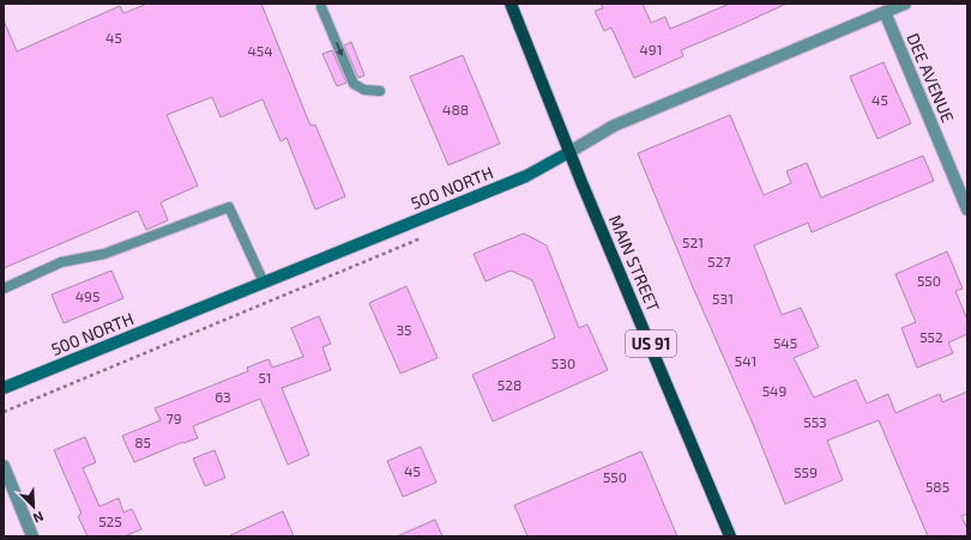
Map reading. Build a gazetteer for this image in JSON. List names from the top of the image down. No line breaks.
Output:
{"streets":{"main road":["MAIN STREET","US 91"],"street":["DEE AVENUE","500 NORTH"]},"crossings":[["DEE AVENUE","500 NORTH"],["500 NORTH","MAIN STREET"]],"house_numbers":["45","491","454","45","488","521","527","550","495","531","35","552","545","541","530","51","528","549","63","79","553","85","45","559","550","585","525"],"north":"bottom right"}
